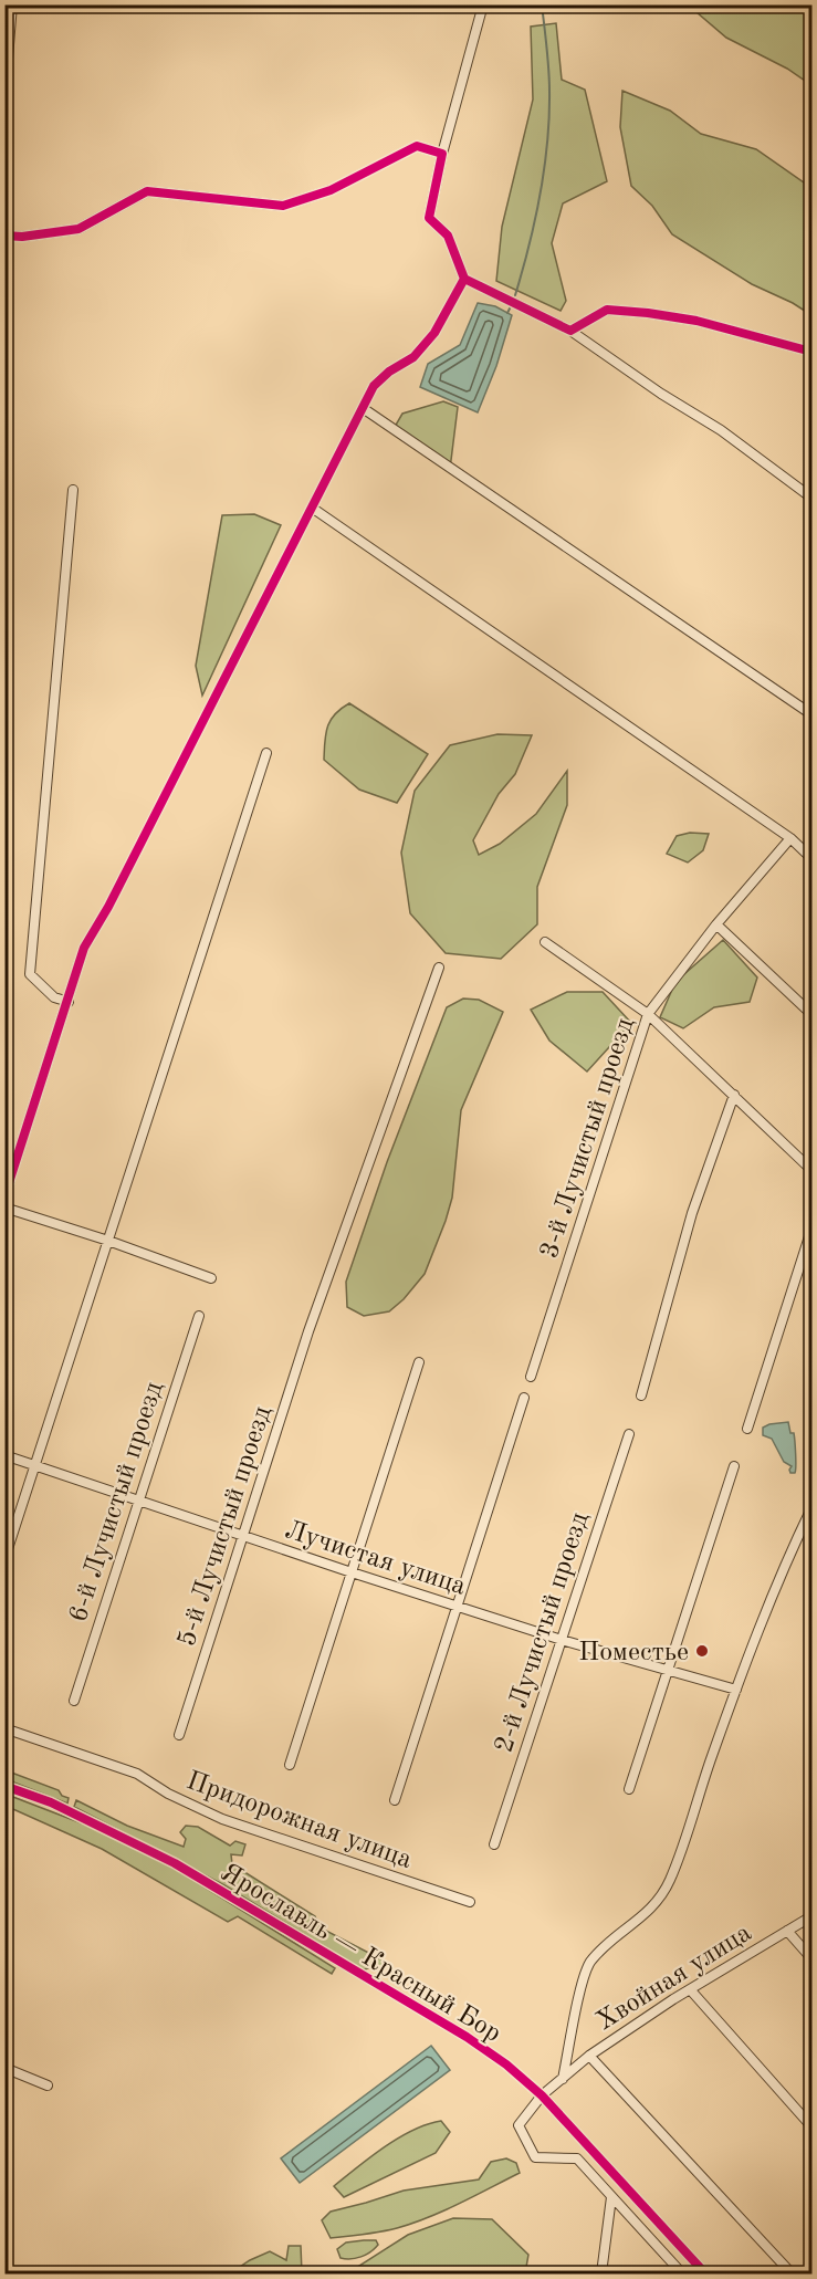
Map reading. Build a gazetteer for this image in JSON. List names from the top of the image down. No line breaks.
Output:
{"streets":{"street":["3-й Лучистый проезд","6-й Лучистый проезд","5-й Лучистый проезд","Лучистая улица","2-й Лучистый проезд","Придорожная улица","Ярославль — Красный Бор","Хвойная улица"]},"crossings":[["6-й Лучистый проезд","Лучистая улица"],["5-й Лучистый проезд","Лучистая улица"],["Лучистая улица","2-й Лучистый проезд"],["Ярославль — Красный Бор","Хвойная улица"]],"places":["Поместье"]}
